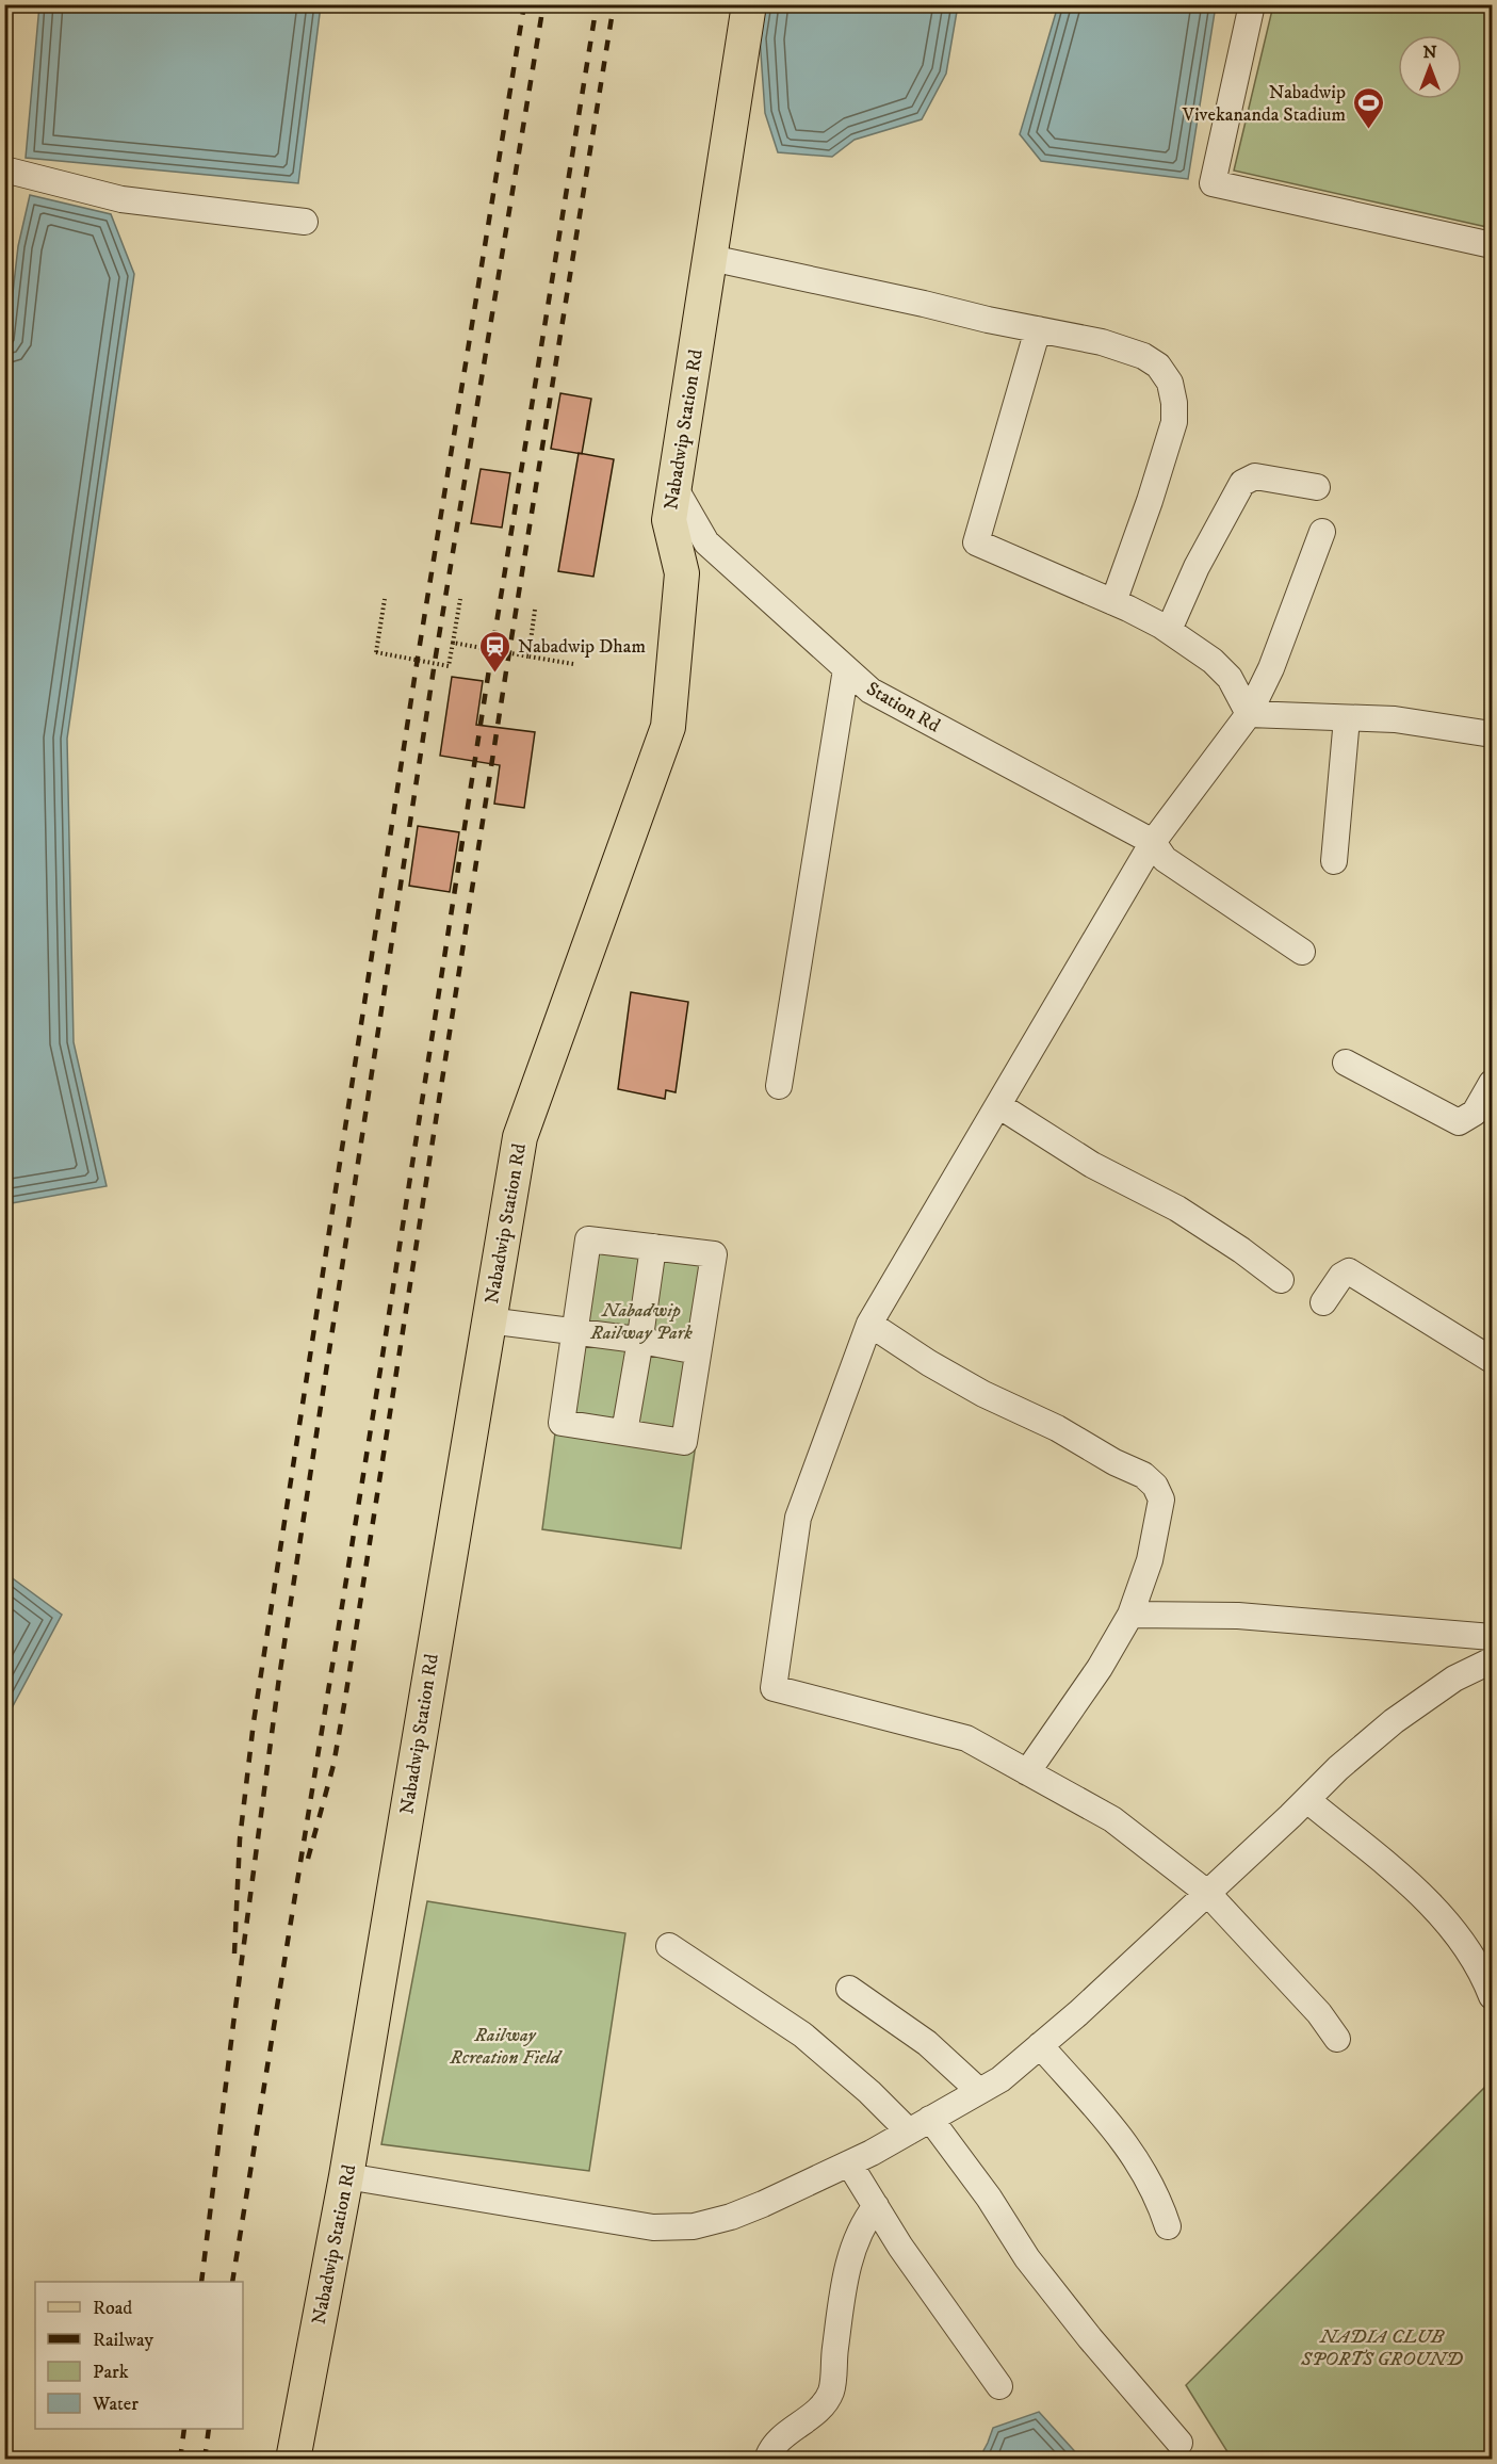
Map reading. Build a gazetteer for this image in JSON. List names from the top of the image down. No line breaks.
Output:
{"streets":{"main road":["Nabadwip Station Rd"],"street":["Station Rd"]},"crossings":[["Nabadwip Station Rd","Station Rd"]],"parks":["Nabadwip Railway Park","Railway Rcreation Field","NADIA CLUB SPORTS GROUND"],"places":{"sports":["Nabadwip Vivekananda Stadium"],"station":["Nabadwip Dham"]},"legend":["Road","Railway","Park","Water"],"north":"top"}
